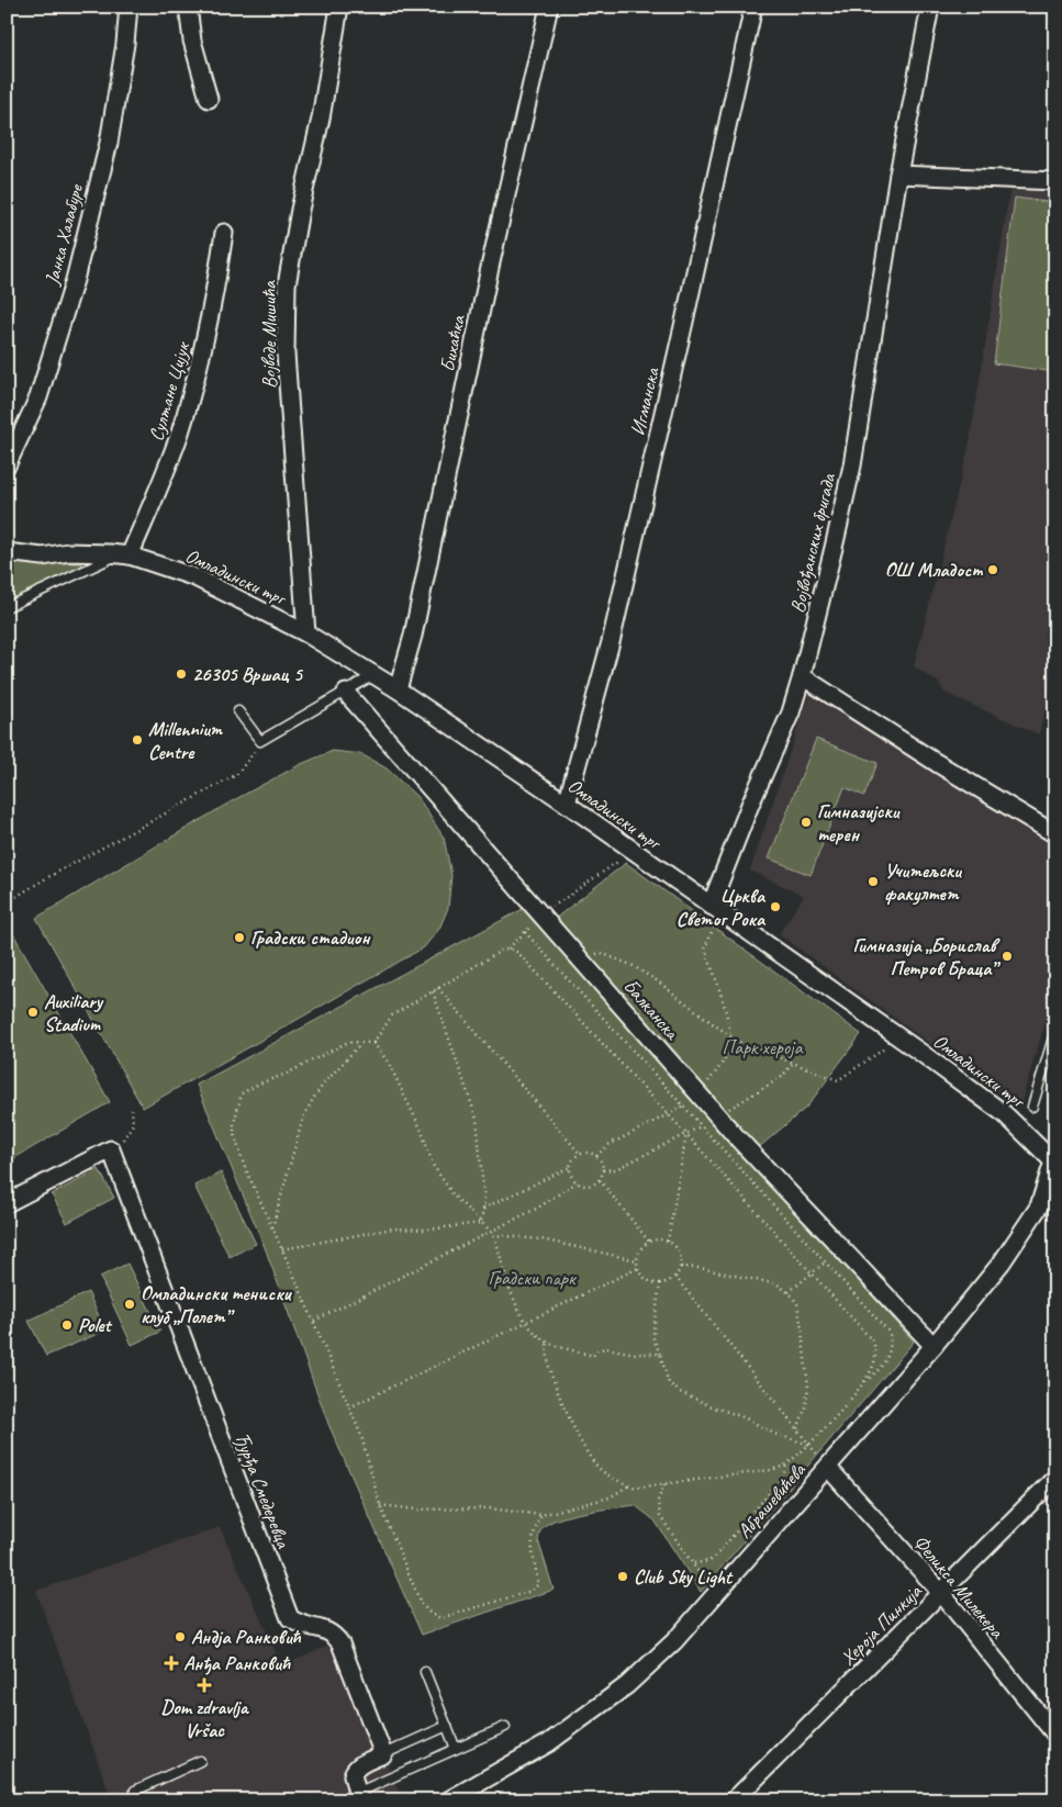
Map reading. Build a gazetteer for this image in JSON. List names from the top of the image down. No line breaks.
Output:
{"streets":{"street":["Јанка Халабуре","Војводе Мишића","Бихаћка","Султане Цијук","Игманска","Војвођанских бригада","Омладински трг","Балканска","Ђурђа Смедеревца","Абрашевићева","Феликса Милекера","Хероја Пинкија"]},"crossings":[["Војводе Мишића","Омладински трг"],["Бихаћка","Омладински трг"],["Султане Цијук","Омладински трг"],["Игманска","Омладински трг"],["Војвођанских бригада","Омладински трг"],["Омладински трг","Абрашевићева"],["Балканска","Абрашевићева"],["Абрашевићева","Феликса Милекера"],["Феликса Милекера","Хероја Пинкија"]],"parks":["Парк хероја","Градски парк"],"places":{"other":["ОШ Младост","26305 Вршац 5","Millennium Centre","Гимназијски терен","Учитељски факултет","Црква Светог Рока","Градски стадион","Гимназија „Борислав Петров Браца”","Auxiliary Stadium","Омладински тениски клуб „Полет”","Polet","Club Sky Light","Андја Ранковић"],"health":["Анђа Ранковић","Dom zdravlja Vršac"]}}
